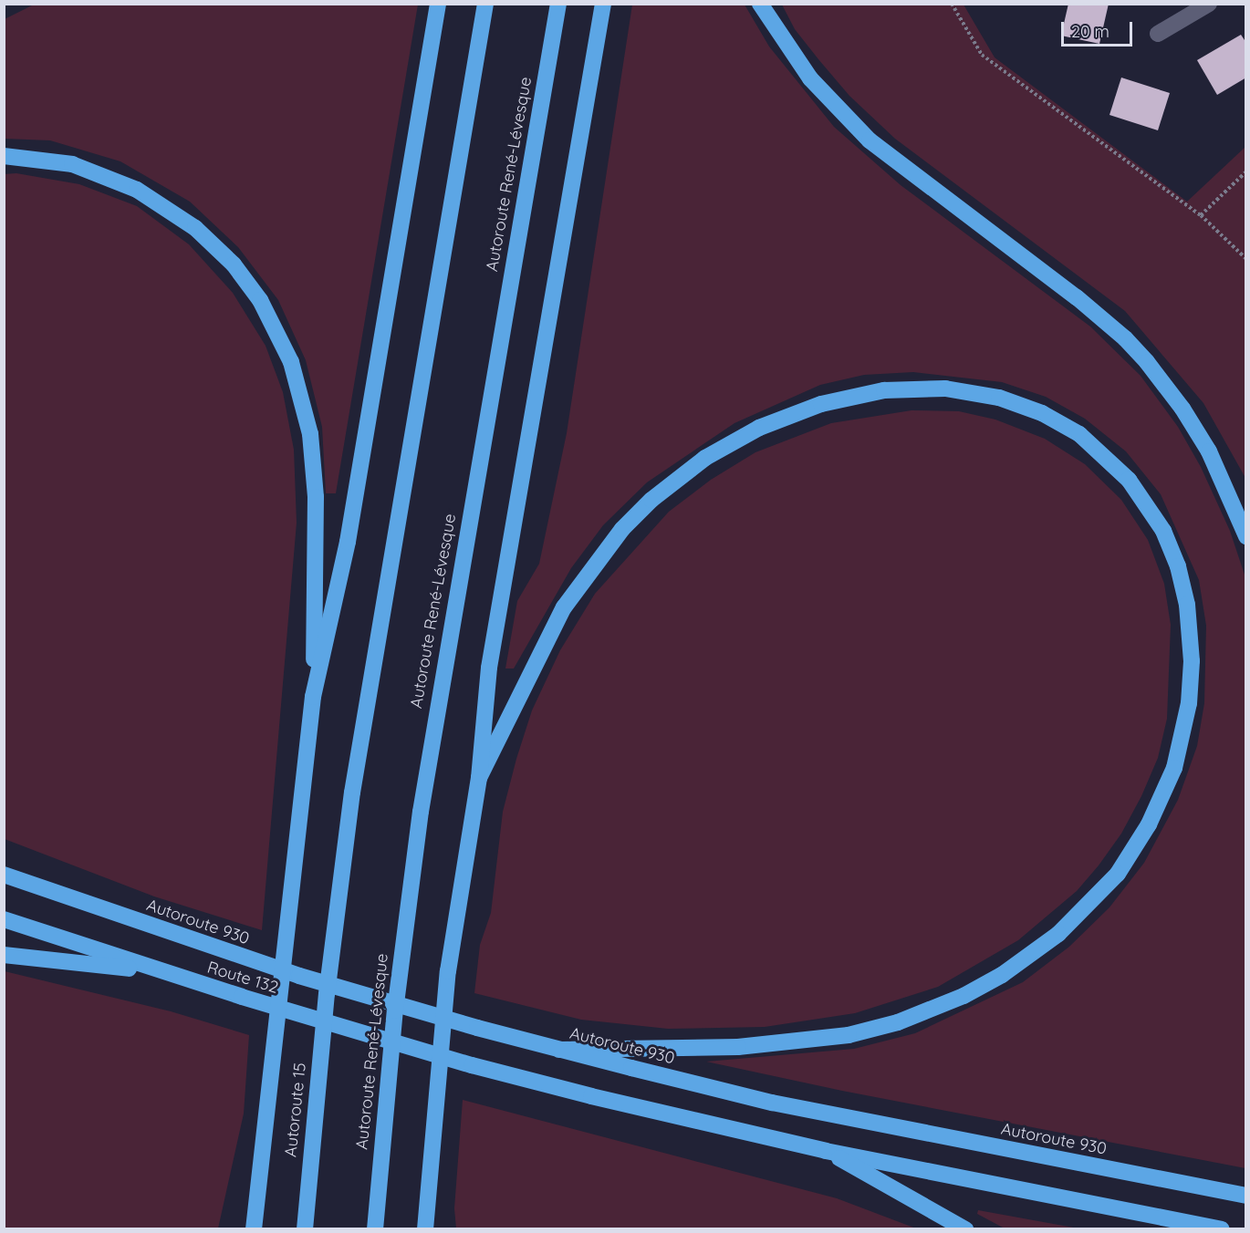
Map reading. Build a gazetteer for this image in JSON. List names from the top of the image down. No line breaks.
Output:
{"streets":{"highway":["Autoroute René-Lévesque","Autoroute 930","Route 132","Autoroute 15"]},"scale_bar":"20 m"}
